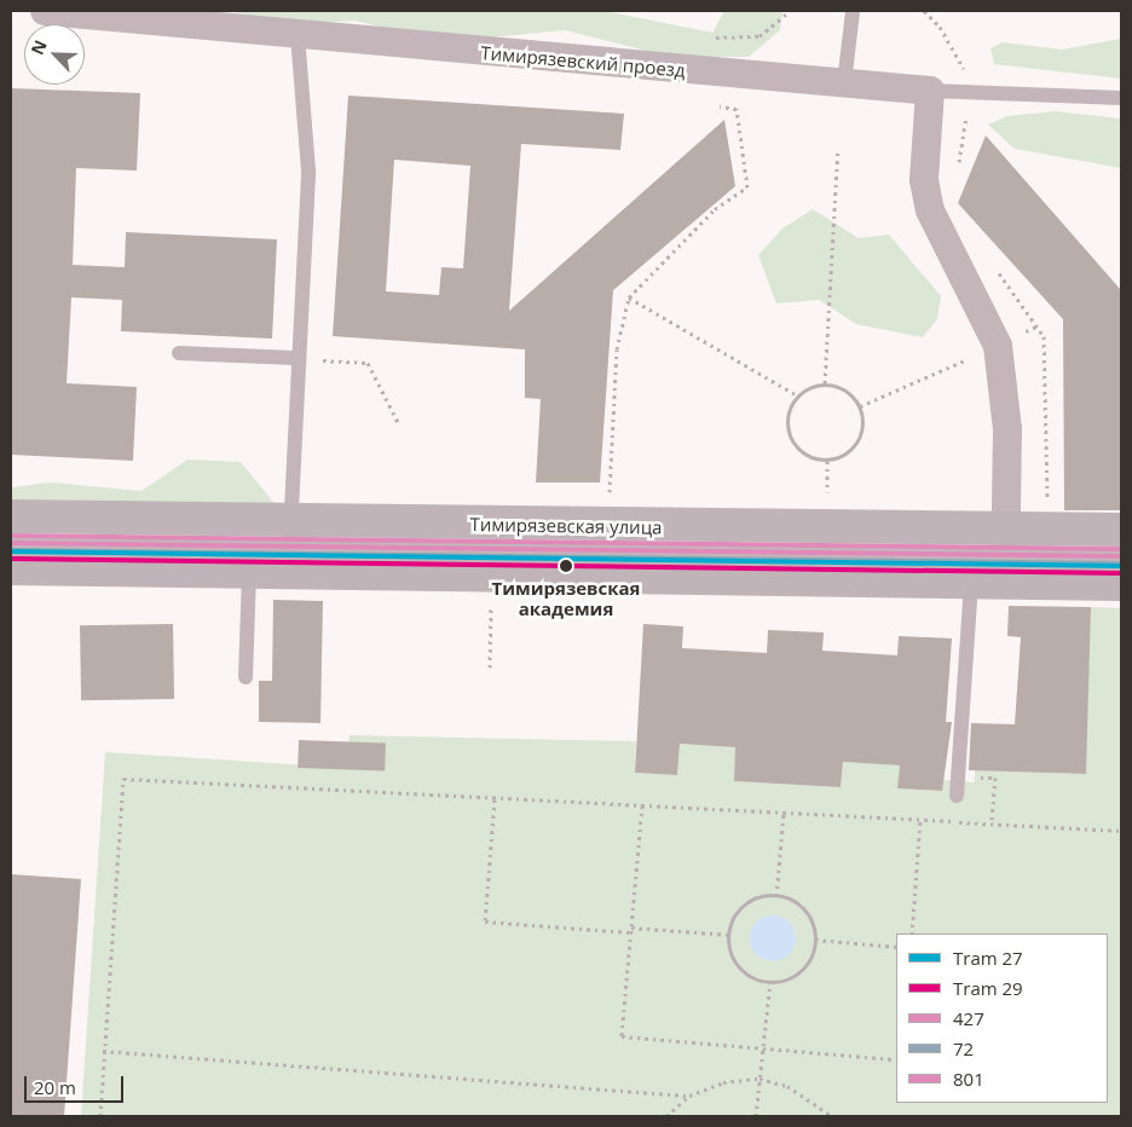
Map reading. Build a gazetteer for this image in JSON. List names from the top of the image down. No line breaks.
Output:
{"streets":{"main road":["Тимирязевская улица"],"street":["Тимирязевский проезд"]},"places":["Тимирязевская академия"],"lines":["transit line 801","transit line 427","transit line 72","tram line 27","tram line 29"],"legend":["Tram 27","Tram 29","427","72","801"],"scale_bar":"20 m","north":"top left"}
